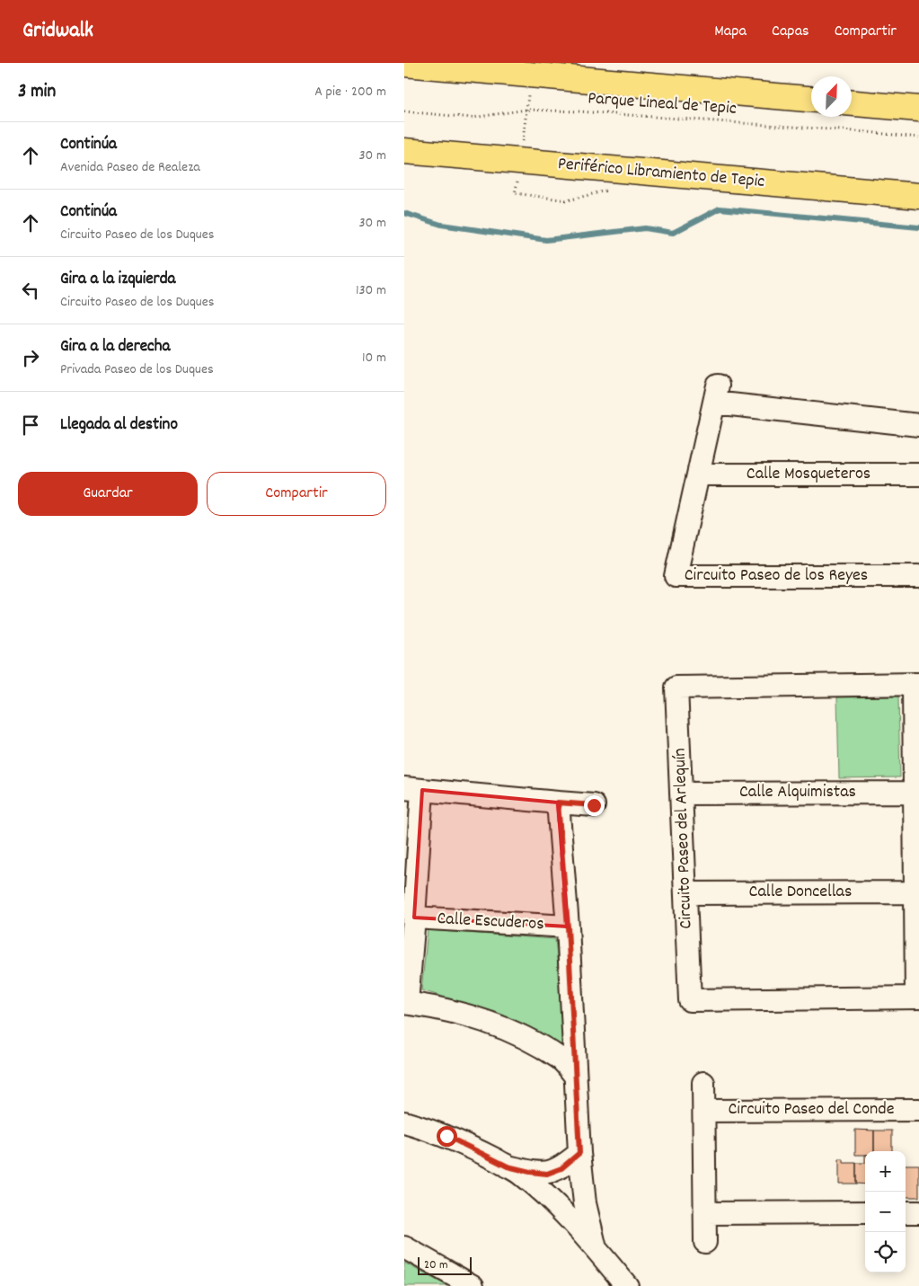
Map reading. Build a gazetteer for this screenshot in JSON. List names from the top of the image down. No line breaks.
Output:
{"streets":{"highway":["Periférico Libramiento de Tepic"],"street":["Calle Mosqueteros","Circuito Paseo de los Reyes","Calle Alquimistas","Circuito Paseo del Arlequín","Calle Doncellas","Calle Escuderos","Circuito Paseo del Conde"],"path":["Parque Lineal de Tepic"]},"crossings":[["Calle Mosqueteros","Circuito Paseo de los Reyes"],["Calle Alquimistas","Circuito Paseo del Arlequín"],["Circuito Paseo del Arlequín","Calle Doncellas"]],"scale_bar":"20 m","north":"top right","page":{"header":"Gridwalk","nav":["Mapa","Capas","Compartir"],"heading":["3 min","A pie · 200 m"],"list":[["Continúa","Avenida Paseo de Realeza","30 m"],["Continúa","Circuito Paseo de los Duques","30 m"],["Gira a la izquierda","Circuito Paseo de los Duques","130 m"],["Gira a la derecha","Privada Paseo de los Duques","10 m"],"Llegada al destino"],"buttons":["Guardar","Compartir"],"map_buttons":["+","−"],"scale":"20 m"}}
